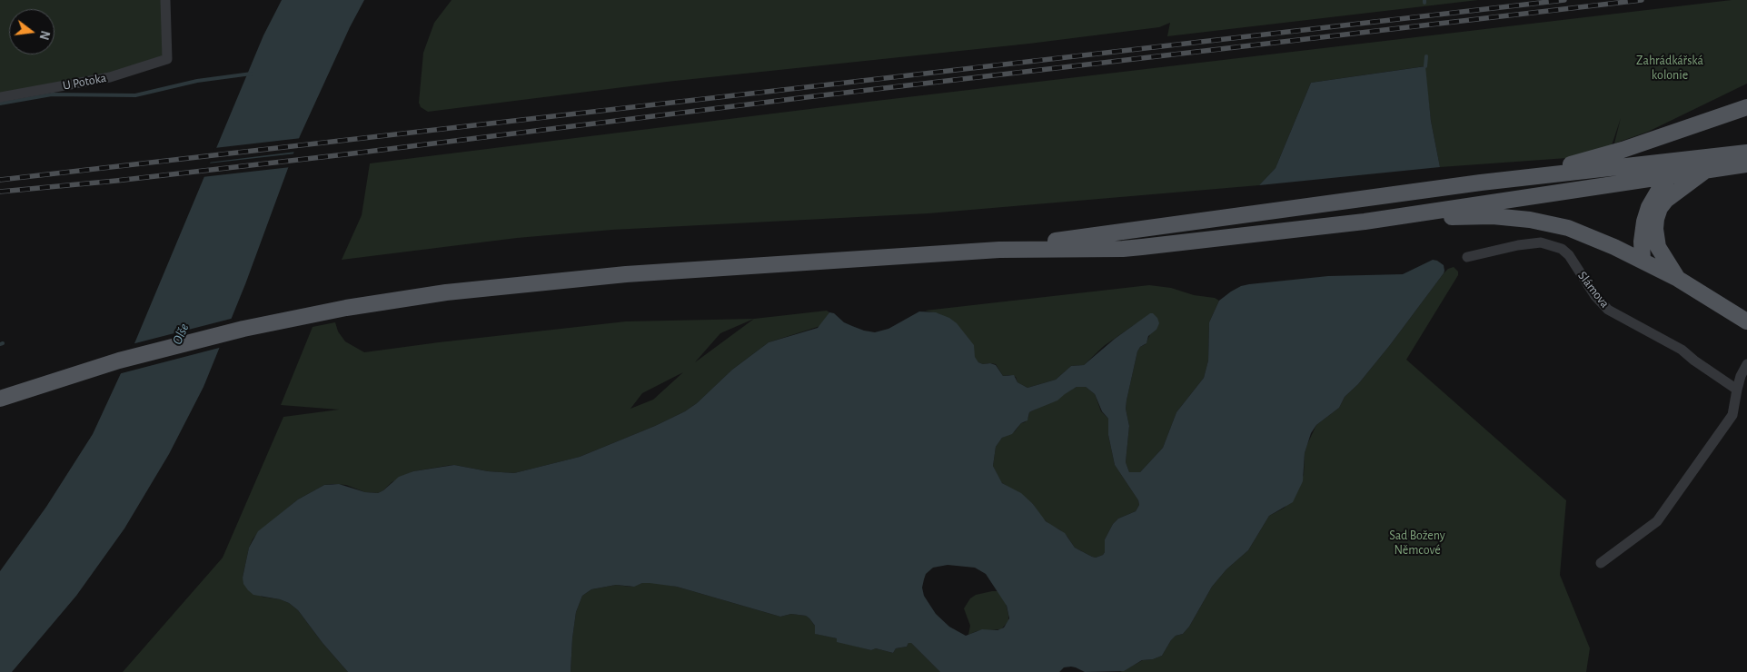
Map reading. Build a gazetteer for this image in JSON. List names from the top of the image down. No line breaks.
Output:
{"streets":{"street":["U Potoka","Slámova"]},"water":["Olše"],"parks":["Zahrádkářská kolonie","Sad Boženy Němcové"],"north":"right"}
